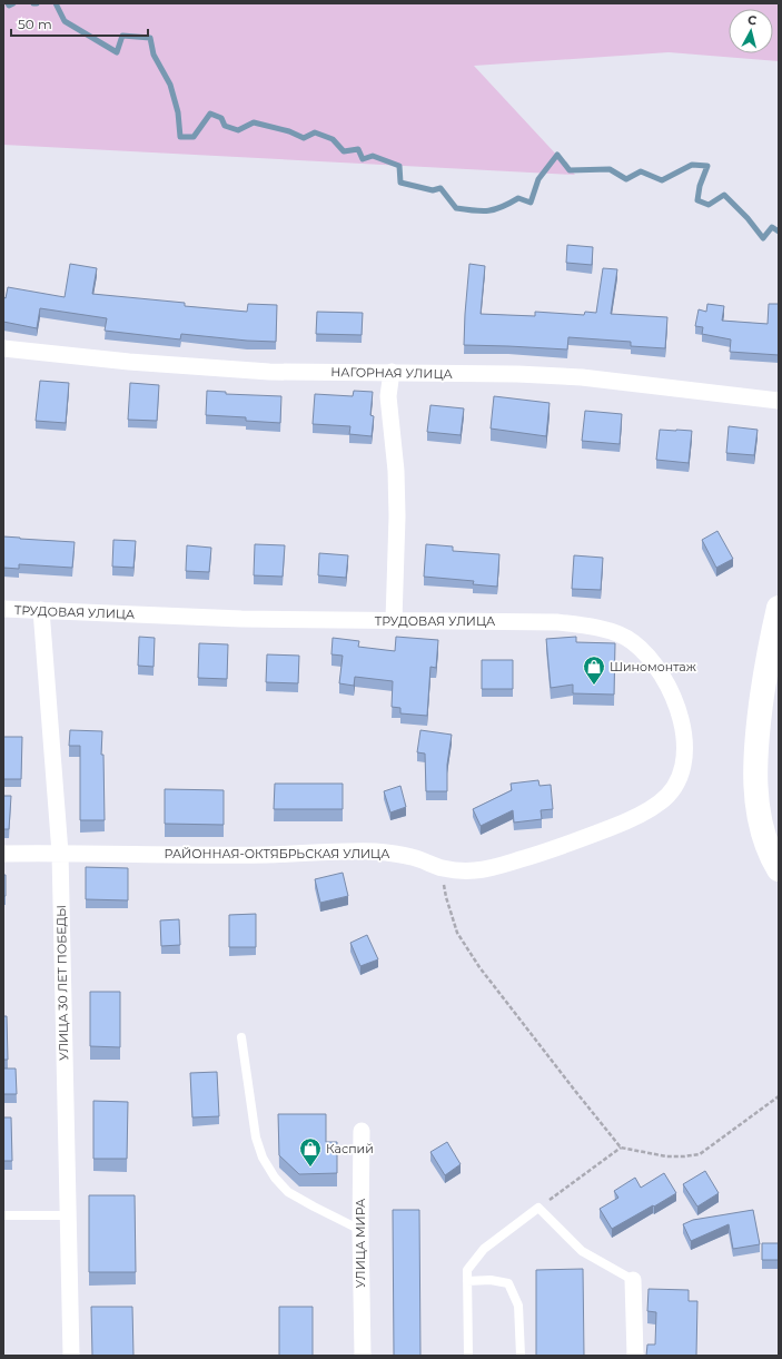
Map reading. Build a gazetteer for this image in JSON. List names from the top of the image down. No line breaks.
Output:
{"streets":{"street":["НАГОРНАЯ УЛИЦА","ТРУДОВАЯ УЛИЦА","РАЙОННАЯ-ОКТЯБРЬСКАЯ УЛИЦА","УЛИЦА 30 ЛЕТ ПОБЕДЫ","УЛИЦА МИРА"]},"crossings":[["ТРУДОВАЯ УЛИЦА","РАЙОННАЯ-ОКТЯБРЬСКАЯ УЛИЦА"],["ТРУДОВАЯ УЛИЦА","УЛИЦА 30 ЛЕТ ПОБЕДЫ"],["РАЙОННАЯ-ОКТЯБРЬСКАЯ УЛИЦА","УЛИЦА 30 ЛЕТ ПОБЕДЫ"]],"places":{"shop":["Шиномонтаж","Каспий"]},"scale_bar":"50 m","north":"top"}
